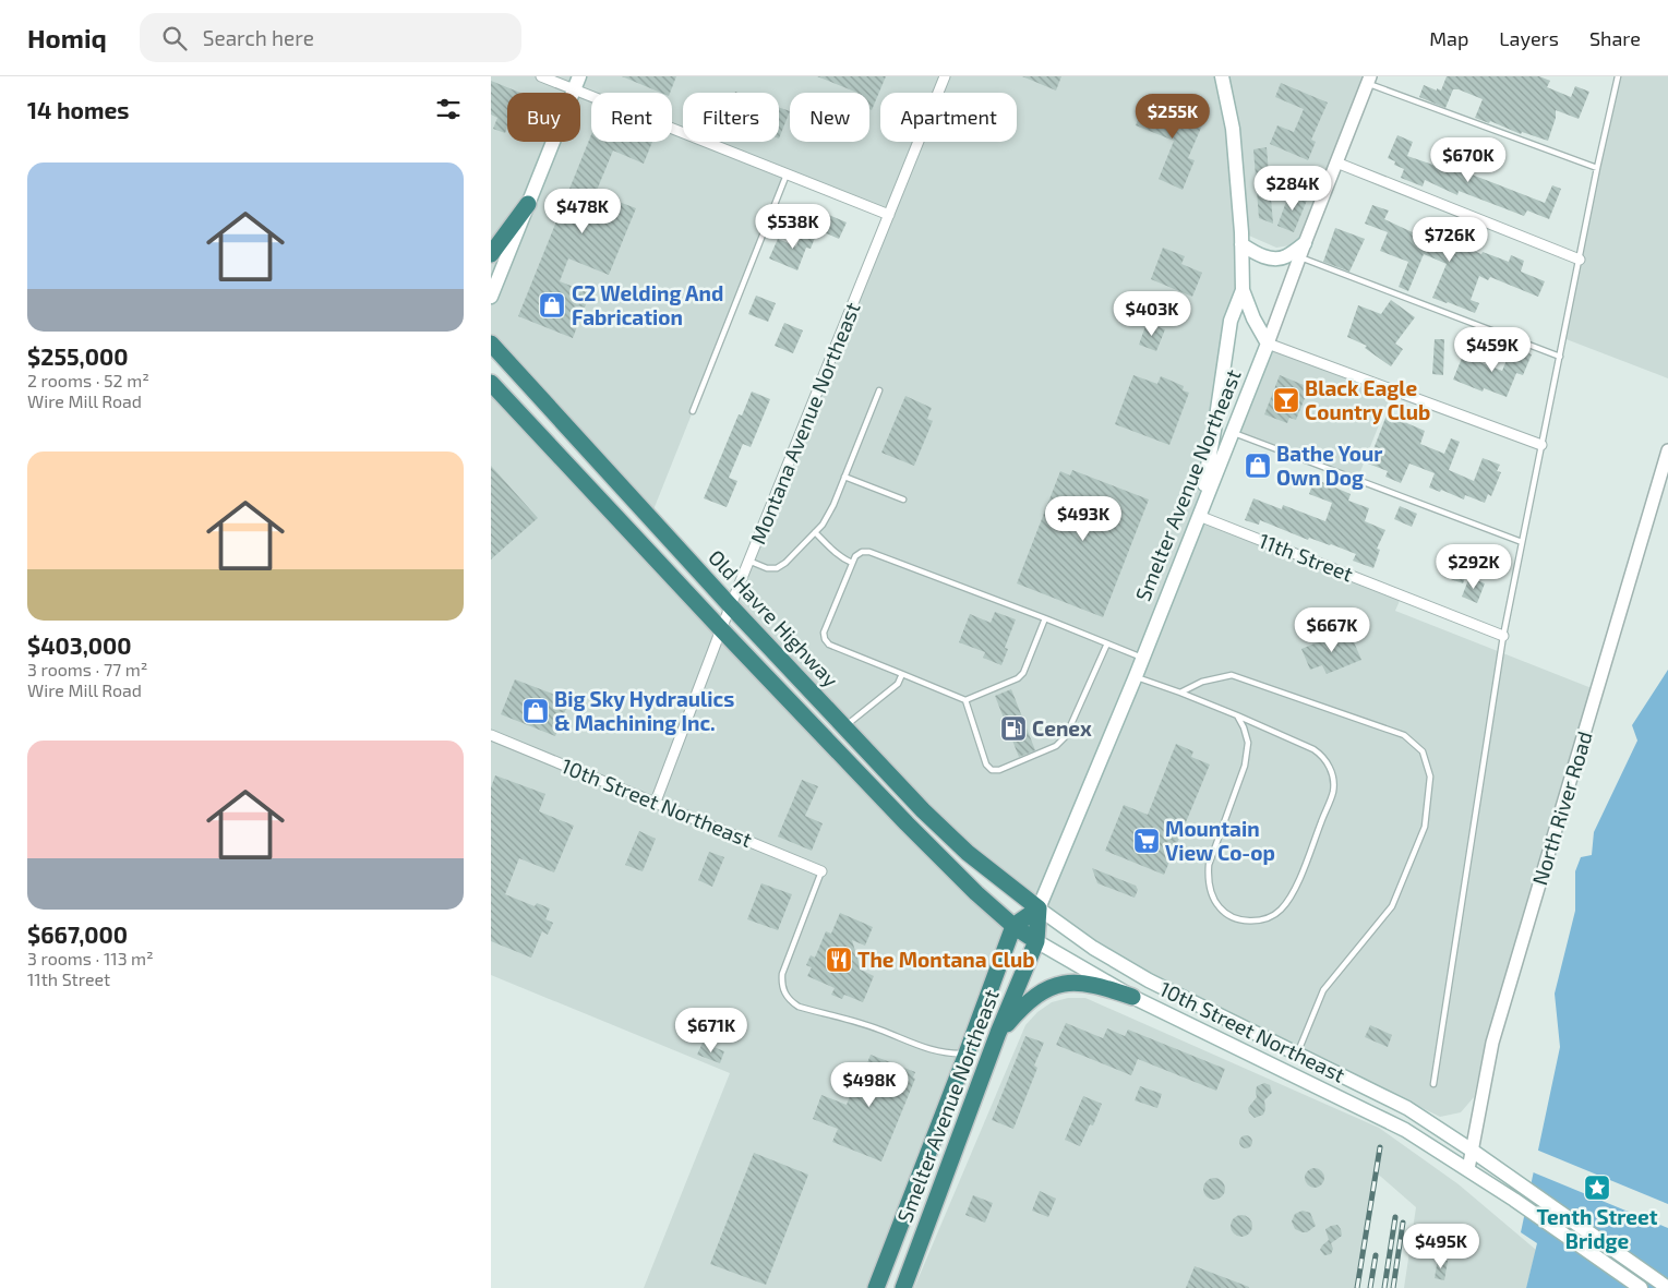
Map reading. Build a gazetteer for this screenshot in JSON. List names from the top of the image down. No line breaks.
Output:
{"streets":{"highway":["Smelter Avenue Northeast","Old Havre Highway"],"main road":["10th Street Northeast"],"street":["Montana Avenue Northeast","11th Street","North River Road"]},"crossings":[["Montana Avenue Northeast","Old Havre Highway"],["Montana Avenue Northeast","10th Street Northeast"],["Smelter Avenue Northeast","11th Street"],["Smelter Avenue Northeast","Old Havre Highway"],["Smelter Avenue Northeast","10th Street Northeast"],["Old Havre Highway","10th Street Northeast"],["10th Street Northeast","North River Road"]],"places":{"shop":["C2 Welding And Fabrication","Bathe Your Own Dog","Big Sky Hydraulics & Machining Inc."],"bar":["Black Eagle Country Club"],"fuel station":["Cenex"],"supermarket":["Mountain View Co-op"],"restaurant":["The Montana Club"],"place":["Tenth Street Bridge"]},"page":{"header":"Homiq","search":"Search here","nav":["Map","Layers","Share"],"heading":"14 homes","chip":["Buy","Rent","Filters","New","Apartment"],"price":["$255K","$670K","$284K","$478K","$538K","$726K","$403K","$459K","$493K","$292K","$667K","$671K","$498K","$495K"],"list":[{"name":"$255,000","note":"2 rooms · 52 m² · Wire Mill Road"},{"name":"$403,000","note":"3 rooms · 77 m² · Wire Mill Road"},{"name":"$667,000","note":"3 rooms · 113 m² · 11th Street"}]}}
